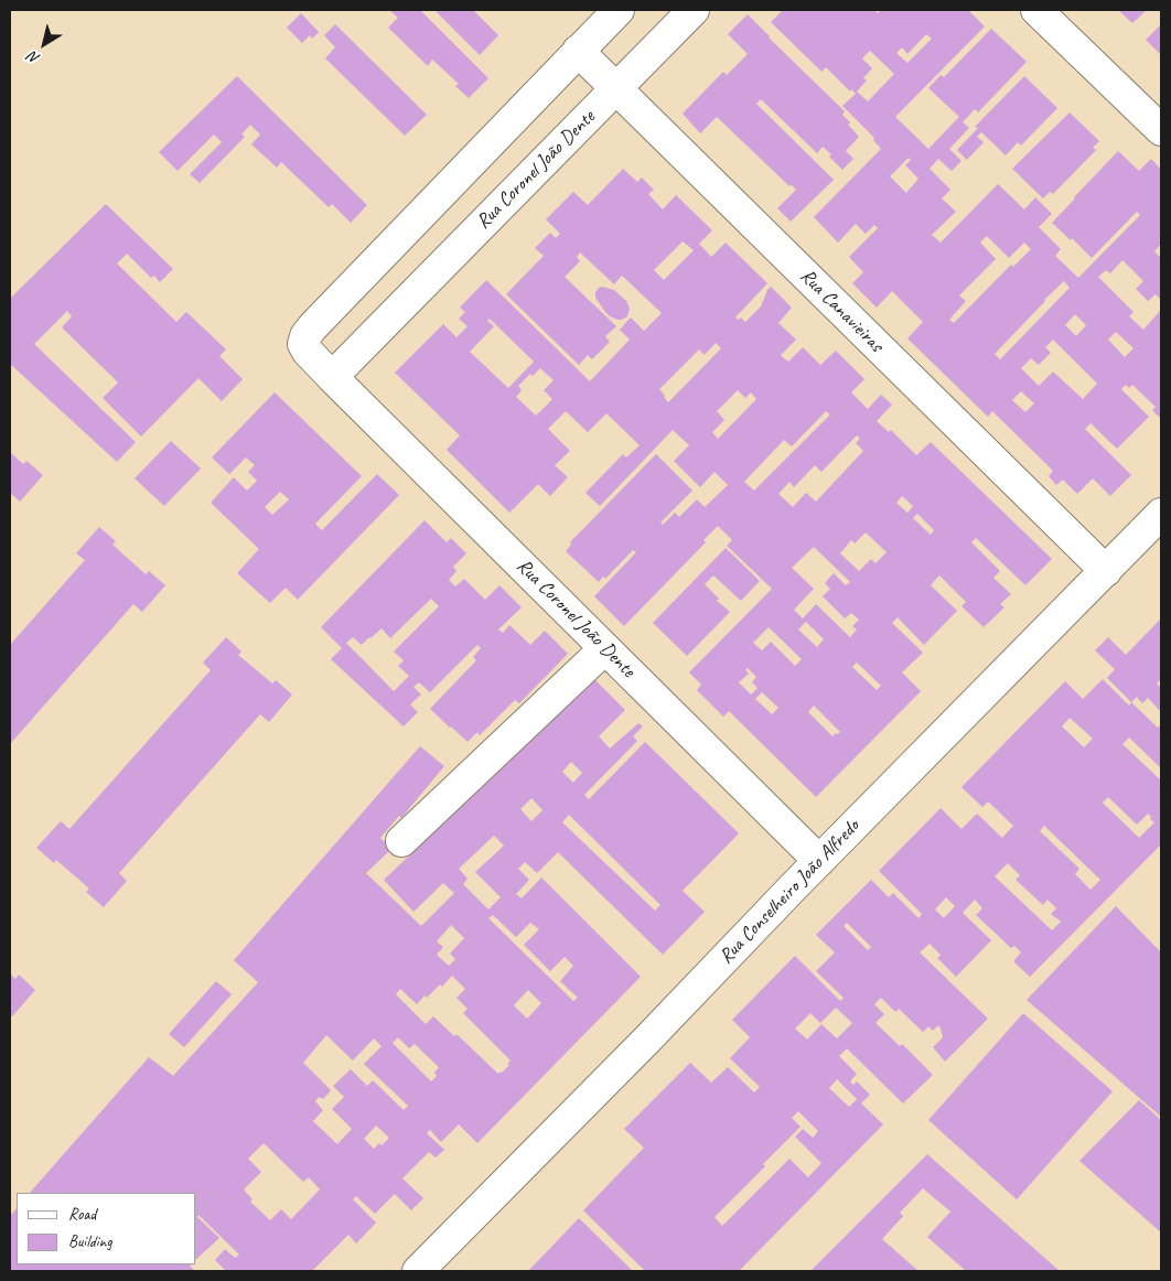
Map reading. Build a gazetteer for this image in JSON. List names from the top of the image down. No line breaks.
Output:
{"streets":{"street":["Rua Coronel João Dente","Rua Canavieiras","Rua Conselheiro João Alfredo"]},"crossings":[["Rua Coronel João Dente","Rua Canavieiras"],["Rua Coronel João Dente","Rua Conselheiro João Alfredo"],["Rua Canavieiras","Rua Conselheiro João Alfredo"]],"legend":["Road","Building"],"north":"bottom left"}
